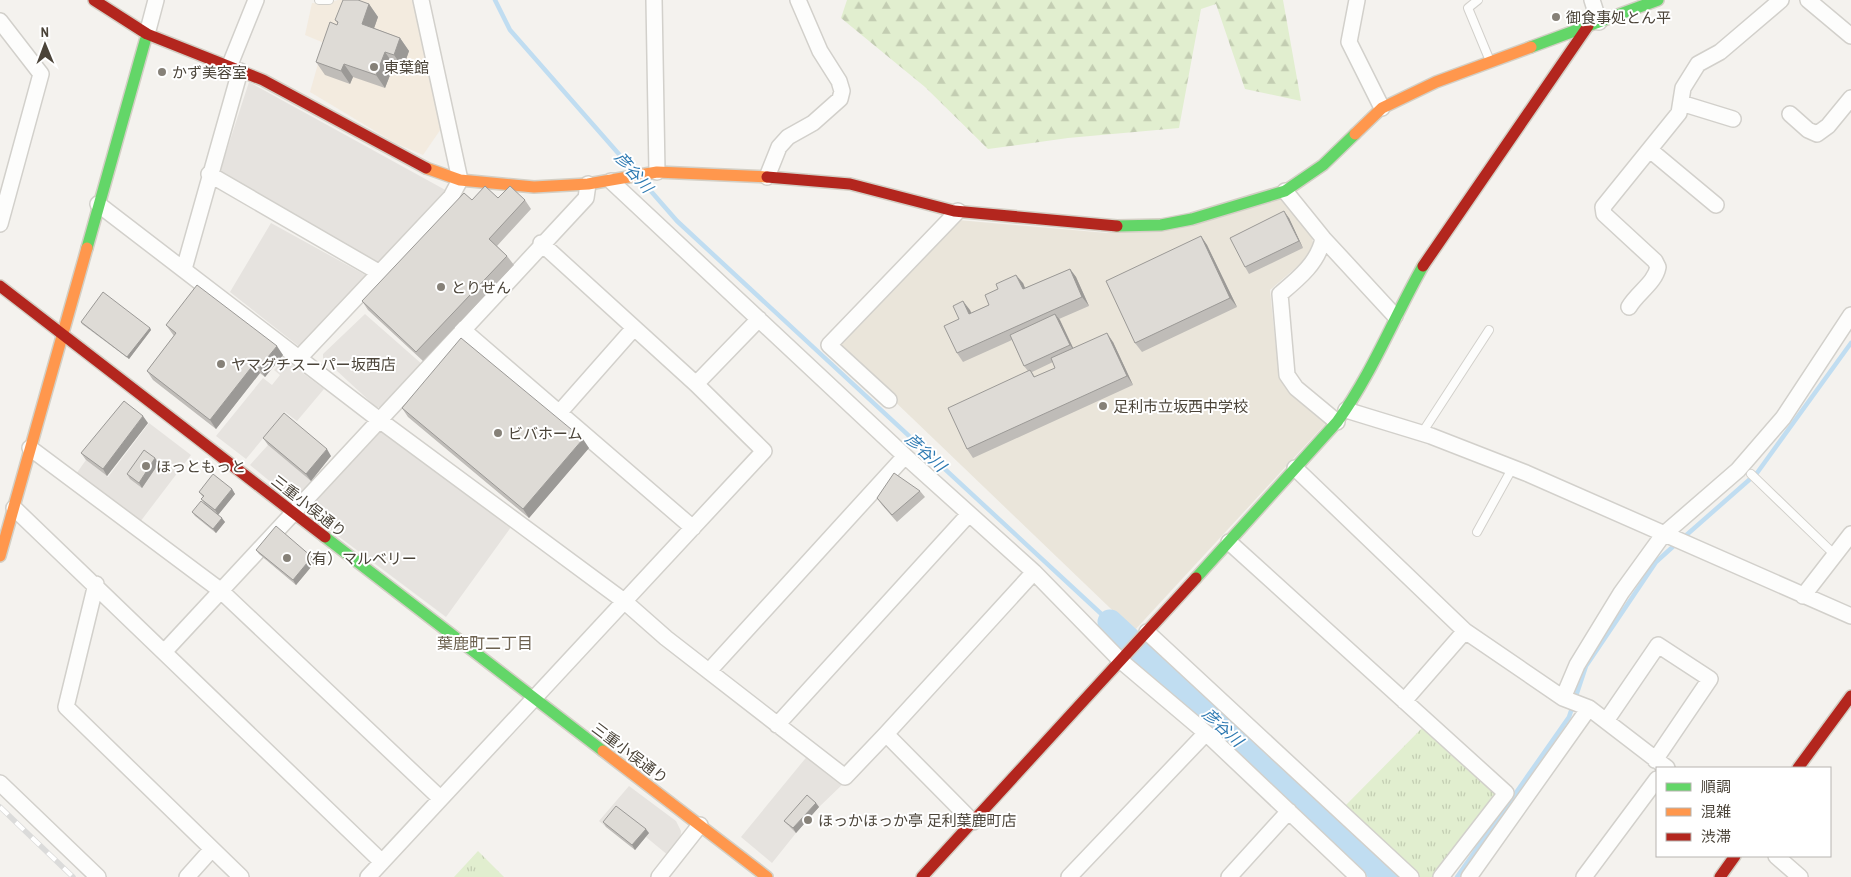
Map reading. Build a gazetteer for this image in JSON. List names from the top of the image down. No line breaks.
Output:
{"streets":{"street":["三重小俣通り"]},"districts":["葉鹿町二丁目"],"water":["彦谷川"],"places":["御食事処とん平","東葉館","かず美容室","とりせん","ヤマグチスーパー坂西店","足利市立坂西中学校","ビバホーム","ほっともっと","（有）マルベリー","ほっかほっか亭 足利葉鹿町店"],"legend":["順調","混雑","渋滞"],"north":"top"}
